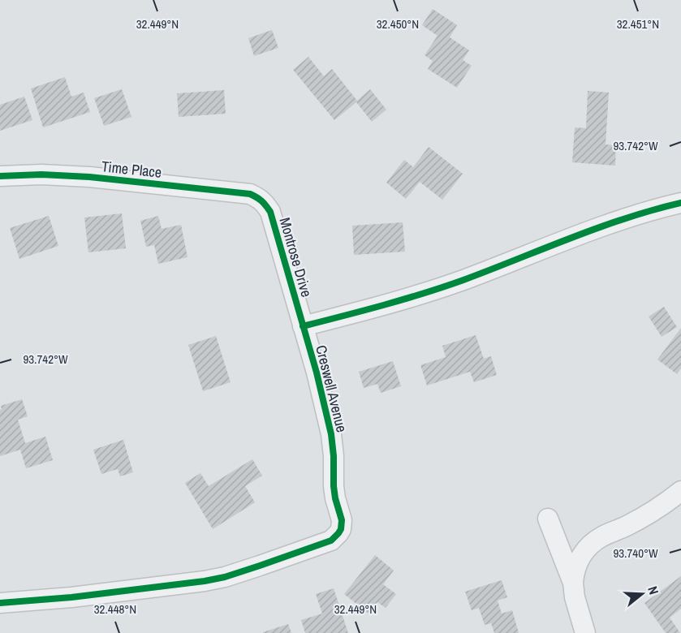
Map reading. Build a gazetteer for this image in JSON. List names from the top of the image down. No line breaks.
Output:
{"streets":{"street":["Time Place","Montrose Drive","Creswell Avenue"]},"crossings":[["Time Place","Montrose Drive"],["Montrose Drive","Creswell Avenue"]],"north":"right","coordinates":["32.449°N","32.450°N","32.451°N","93.742°W","93.740°W","32.448°N"]}
